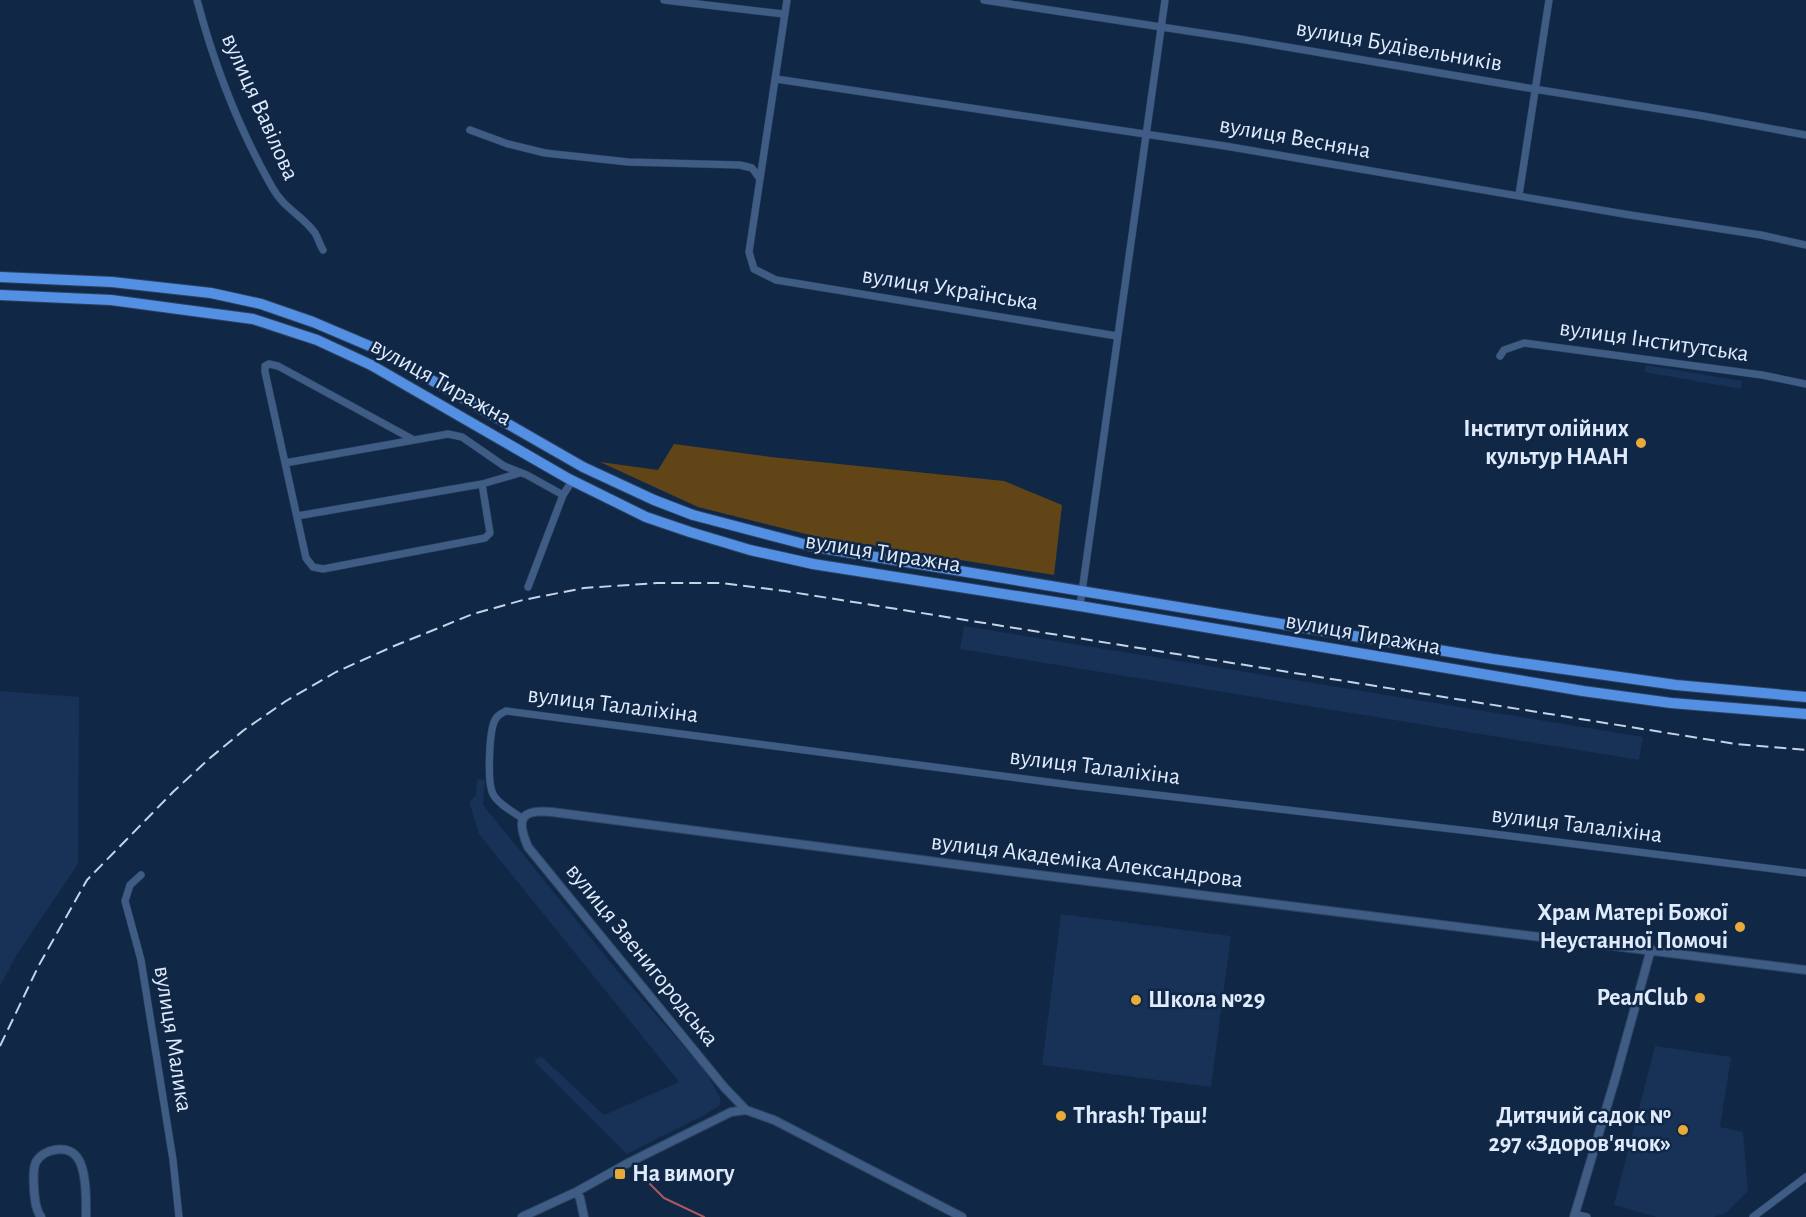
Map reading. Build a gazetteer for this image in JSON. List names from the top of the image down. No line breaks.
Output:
{"streets":{"main road":["вулиця Тиражна"],"street":["вулиця Будівельників","вулиця Вавілова","вулиця Весняна","вулиця Українська","вулиця Інститутська","вулиця Талаліхіна","вулиця Академіка Александрова","вулиця Звенигородська","вулиця Малика"]},"crossings":[["вулиця Талаліхіна","вулиця Академіка Александрова"],["вулиця Талаліхіна","вулиця Звенигородська"],["вулиця Академіка Александрова","вулиця Звенигородська"]],"places":{"other":["Інститут олійних культур НААН","Храм Матері Божої Неустанної Помочі","РеалClub","Школа №29","Thrash! Траш!","Дитячий садок № 297 «Здоров'ячок»"],"transit":["На вимогу"]}}
